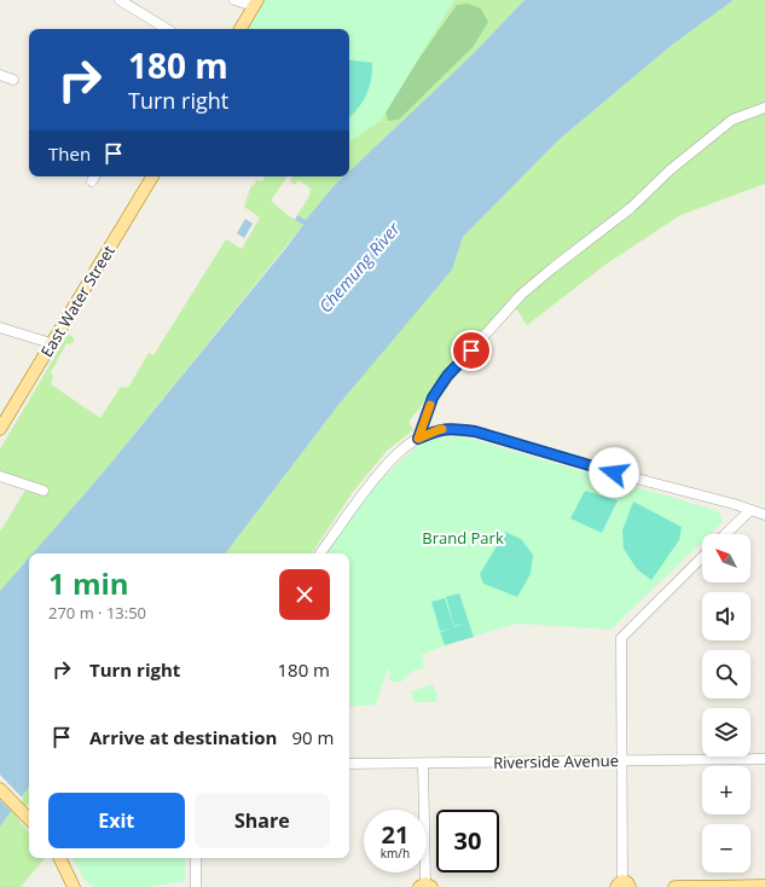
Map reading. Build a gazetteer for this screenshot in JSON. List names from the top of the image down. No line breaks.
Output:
{"streets":{"main road":["East Water Street"],"street":["Riverside Avenue"]},"water":["Chemung River"],"parks":["Brand Park"],"north":"top left","page":{"turn":["180 m","Turn right"],"then":"Then","map_buttons":["+","−"],"heading":["1 min","270 m · 13:50"],"list":[{"name":"Turn right","value":"180 m"},{"name":"Arrive at destination","value":"90 m"}],"buttons":["Exit","Share"],"speed":"21 km/h","limit":"30"}}
